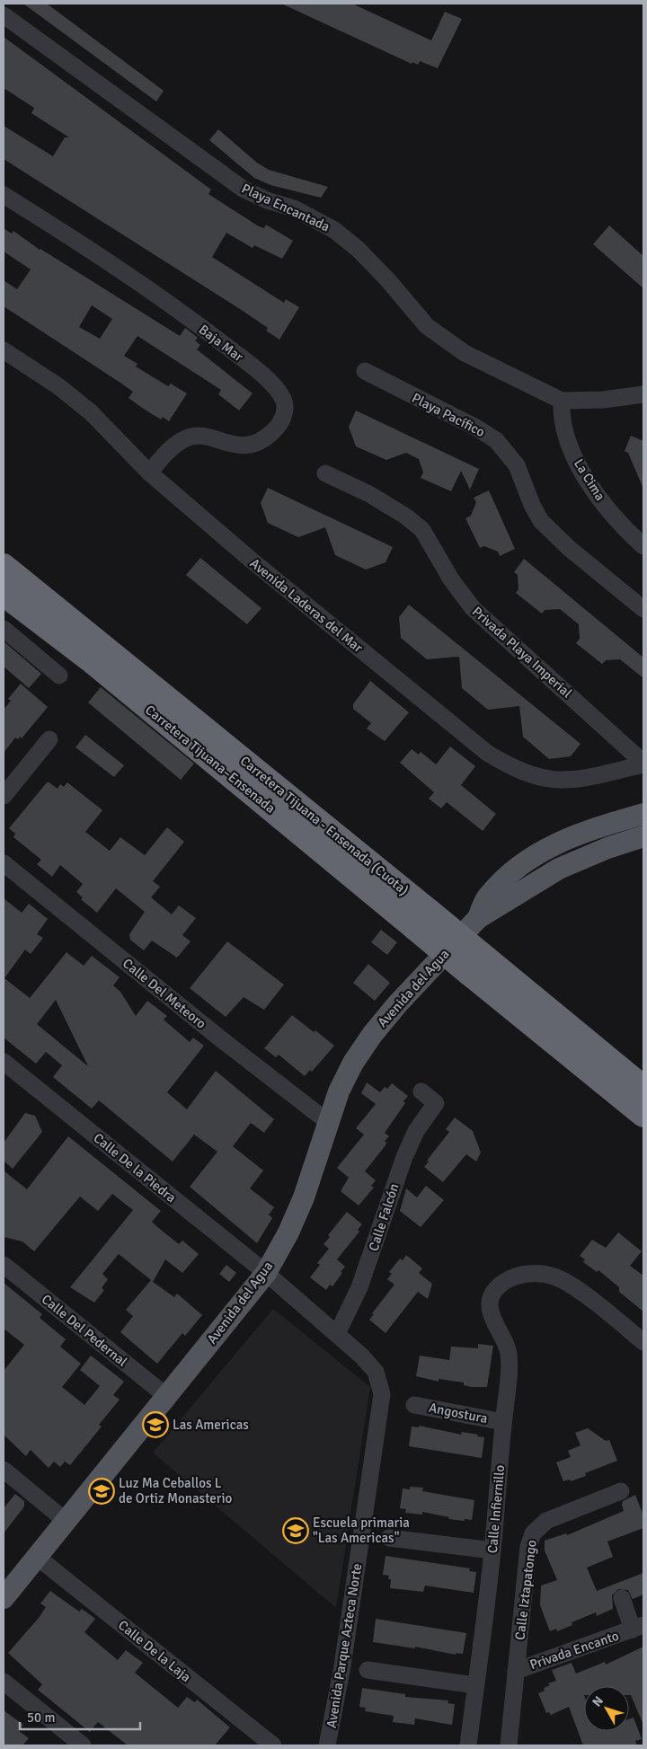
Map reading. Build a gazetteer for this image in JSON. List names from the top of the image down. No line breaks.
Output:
{"streets":{"highway":["Carretera Tijuana–Ensenada","Carretera Tijuana - Ensenada (Cuota)"],"main road":["Avenida del Agua"],"street":["Playa Encantada","Baja Mar","Playa Pacífico","La Cima","Avenida Laderas del Mar","Privada Playa Imperial","Calle Del Meteoro","Calle De la Piedra","Calle Falcón","Calle Del Pedernal","Angostura","Calle Infiernillo","Calle Iztapatongo","Avenida Parque Azteca Norte","Privada Encanto","Calle De la Laja"]},"crossings":[["Playa Encantada","La Cima"],["Baja Mar","Avenida Laderas del Mar"],["Avenida Laderas del Mar","Privada Playa Imperial"],["Carretera Tijuana–Ensenada","Carretera Tijuana - Ensenada (Cuota)"],["Avenida del Agua","Calle Del Meteoro"],["Avenida del Agua","Calle De la Piedra"],["Avenida del Agua","Calle Del Pedernal"],["Avenida del Agua","Avenida Parque Azteca Norte"],["Avenida del Agua","Calle De la Laja"],["Calle De la Piedra","Avenida Parque Azteca Norte"],["Calle Falcón","Avenida Parque Azteca Norte"],["Angostura","Calle Infiernillo"],["Calle Iztapatongo","Privada Encanto"]],"places":{"school or university":["Las Americas","Luz Ma Ceballos L de Ortiz Monasterio","Escuela primaria \"Las Americas\""]},"scale_bar":"50 m","north":"top left"}
